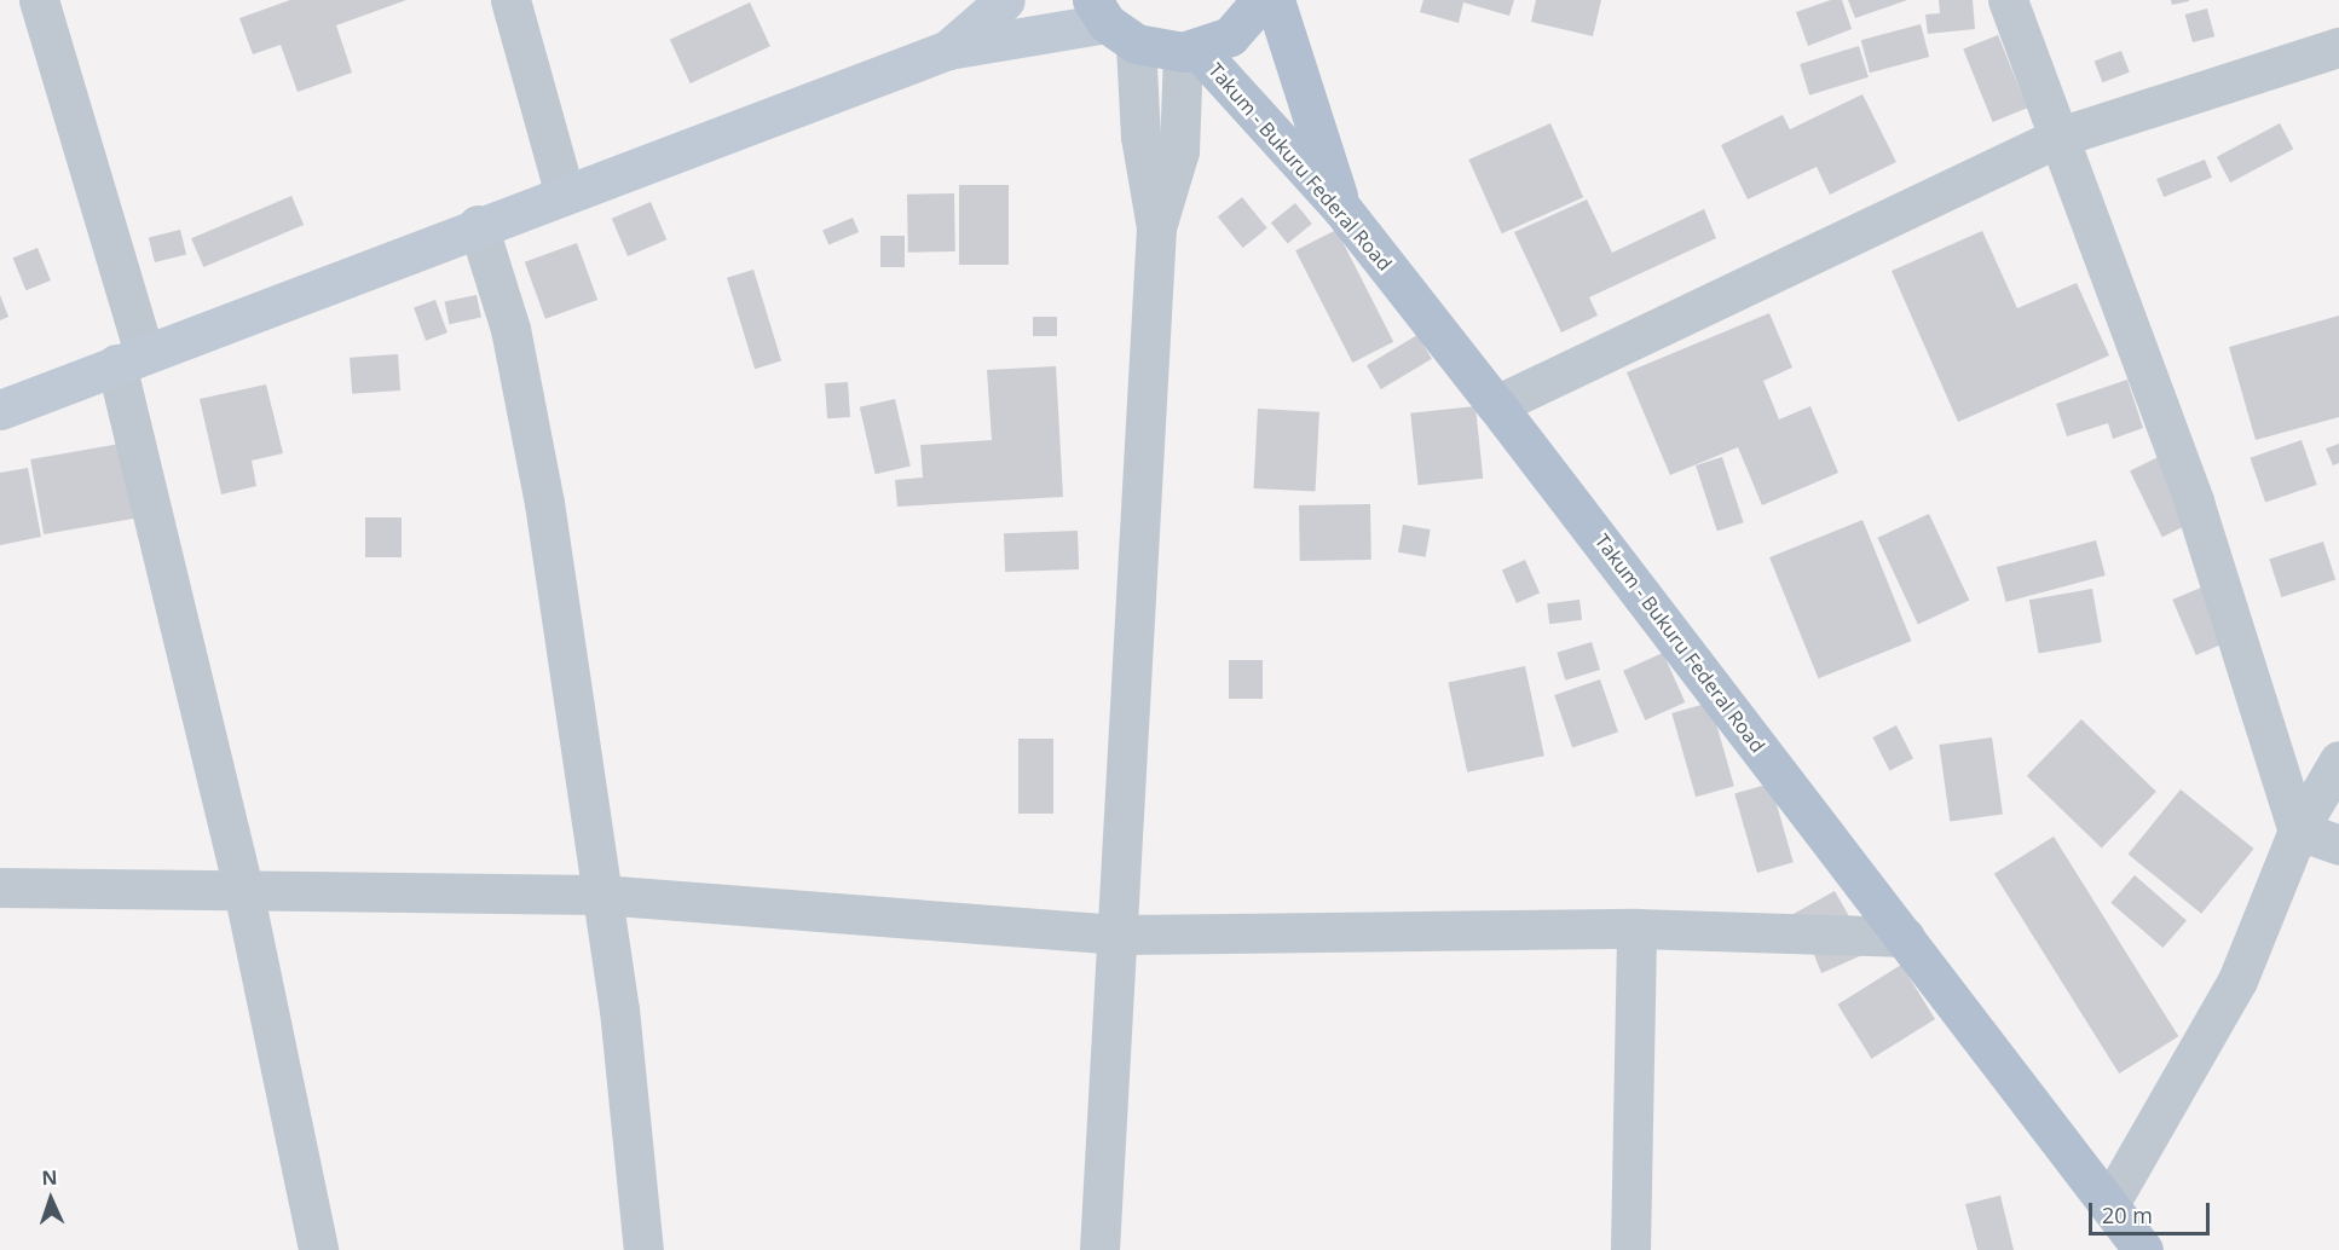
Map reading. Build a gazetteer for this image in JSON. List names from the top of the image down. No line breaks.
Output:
{"streets":{"main road":["Takum - Bukuru Federal Road"]},"scale_bar":"20 m","north":"top"}
